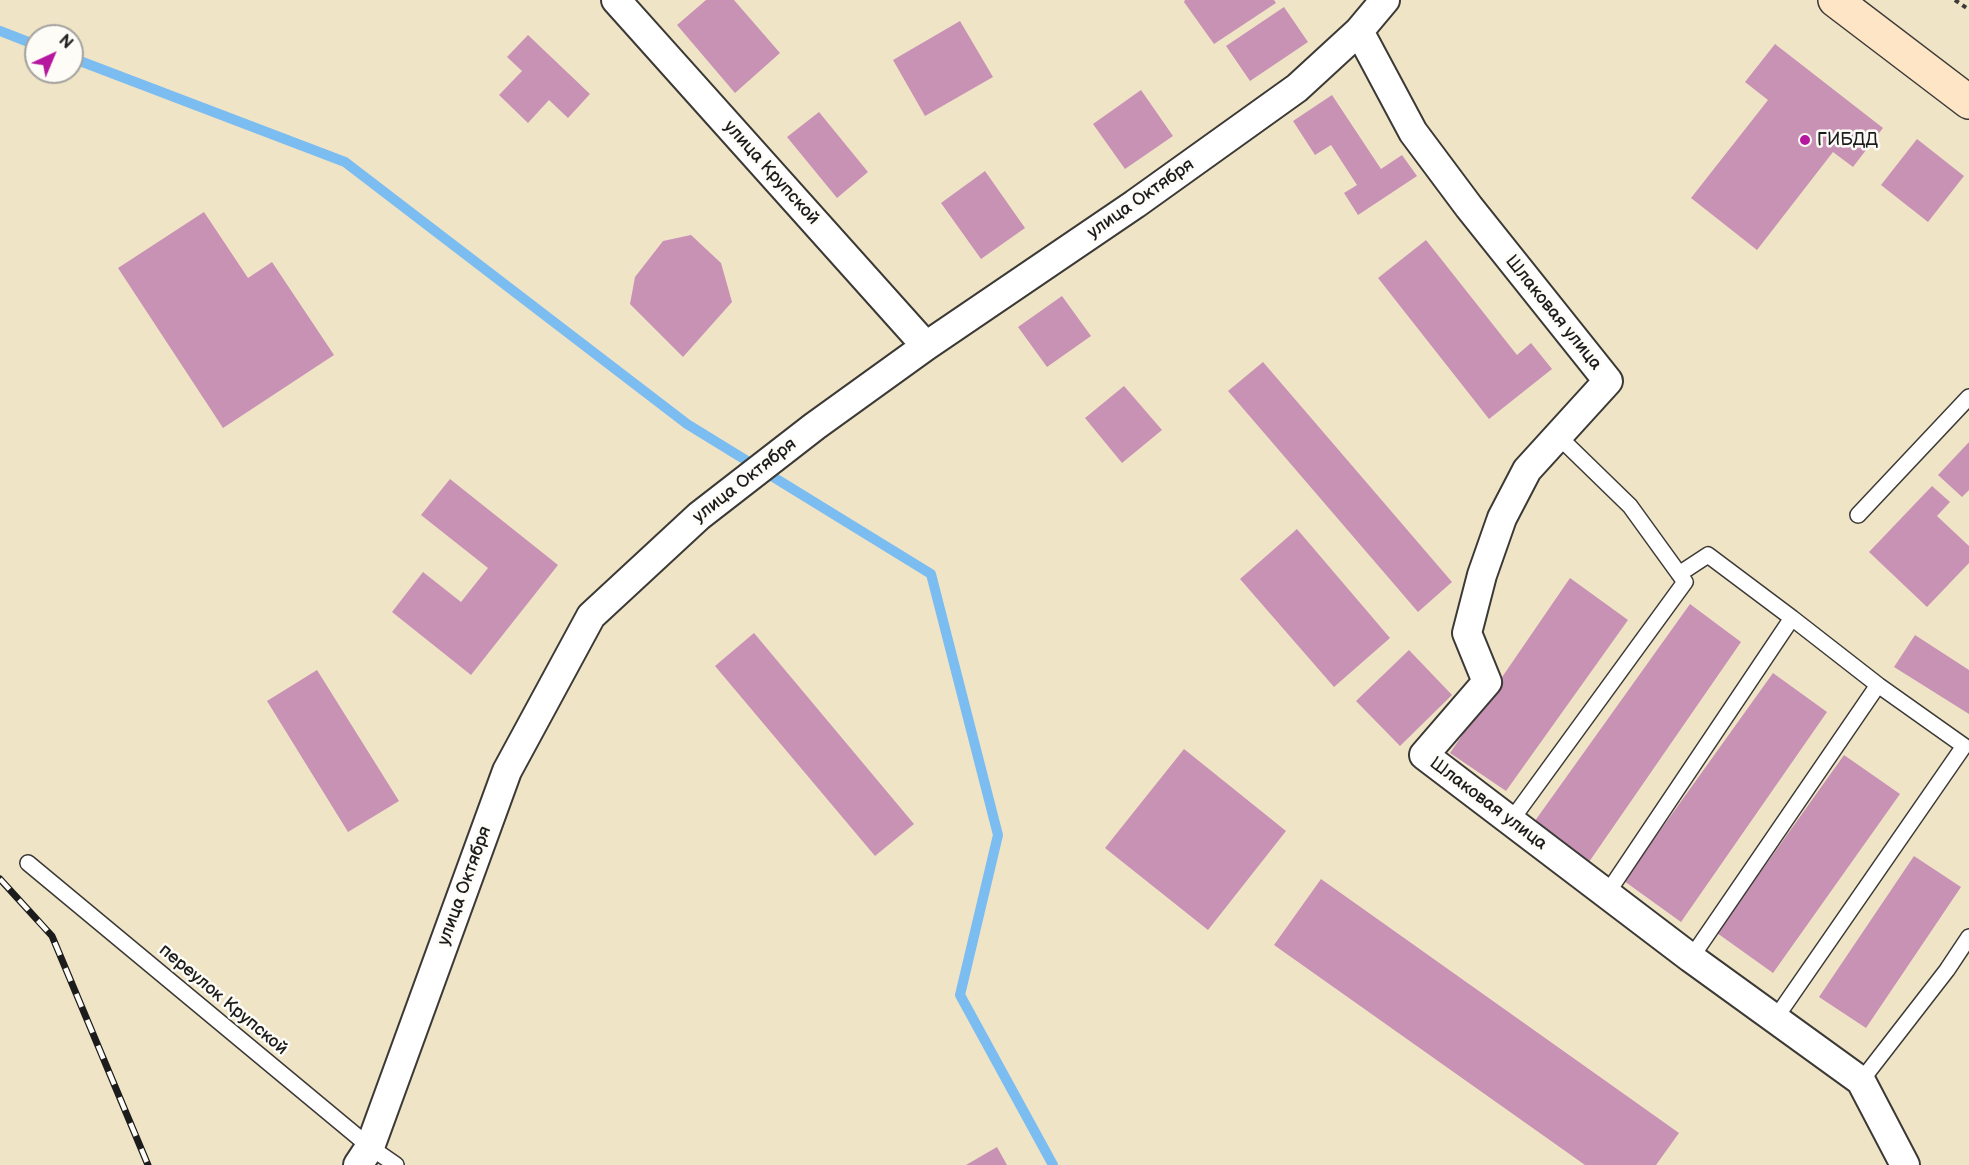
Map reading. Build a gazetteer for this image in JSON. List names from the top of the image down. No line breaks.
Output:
{"streets":{"street":["улица Крупской","улица Октября","Шлаковая улица"],"lane":["переулок Крупской"]},"crossings":[["улица Крупской","улица Октября"],["улица Октября","Шлаковая улица"],["улица Октября","переулок Крупской"]],"places":["ГИБДД"],"north":"top right"}
